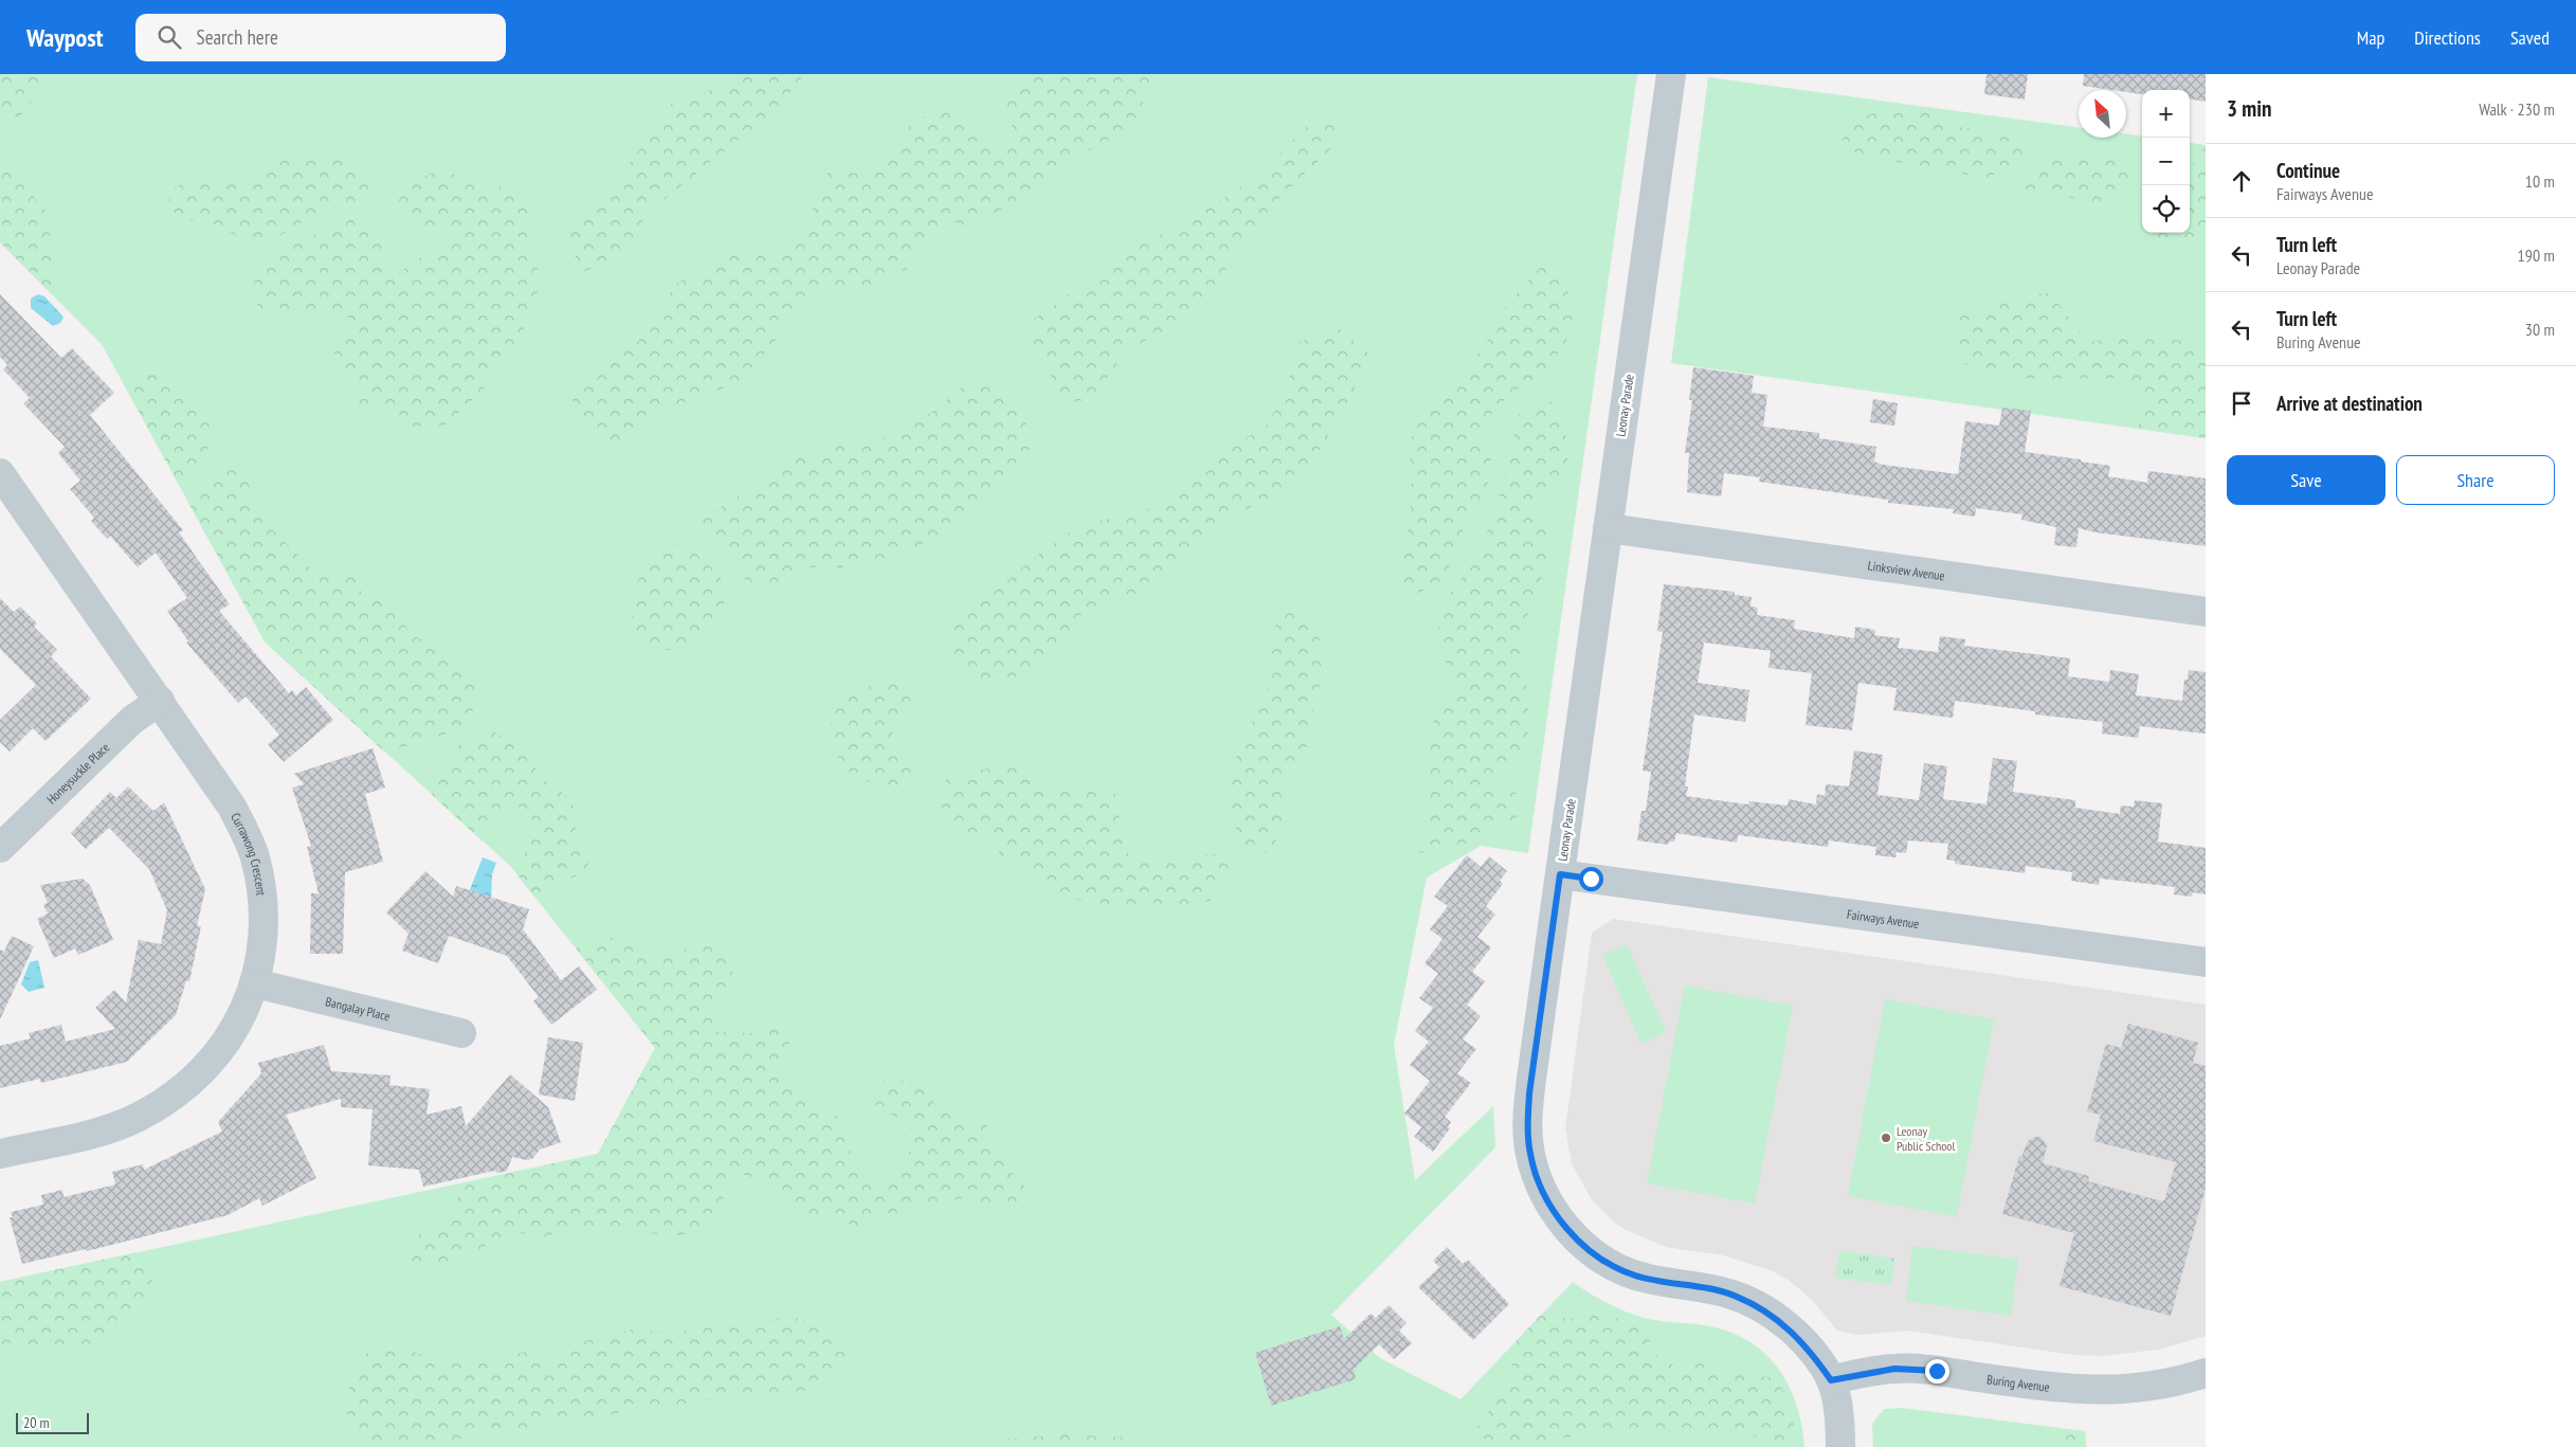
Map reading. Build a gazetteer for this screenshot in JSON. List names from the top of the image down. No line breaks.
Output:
{"streets":{"street":["Leonay Parade","Linksview Avenue","Honeysuckle Place","Currawong Crescent","Fairways Avenue","Bangalay Place","Buring Avenue"]},"crossings":[["Leonay Parade","Linksview Avenue"],["Leonay Parade","Fairways Avenue"],["Leonay Parade","Buring Avenue"],["Honeysuckle Place","Currawong Crescent"],["Currawong Crescent","Bangalay Place"]],"places":["Leonay Public School"],"scale_bar":"20 m","north":"top left","page":{"header":"Waypost","search":"Search here","nav":["Map","Directions","Saved"],"heading":["3 min","Walk · 230 m"],"map_buttons":["+","−"],"list":[["Continue","Fairways Avenue","10 m"],["Turn left","Leonay Parade","190 m"],["Turn left","Buring Avenue","30 m"],"Arrive at destination"],"buttons":["Save","Share"],"scale":"20 m"}}
